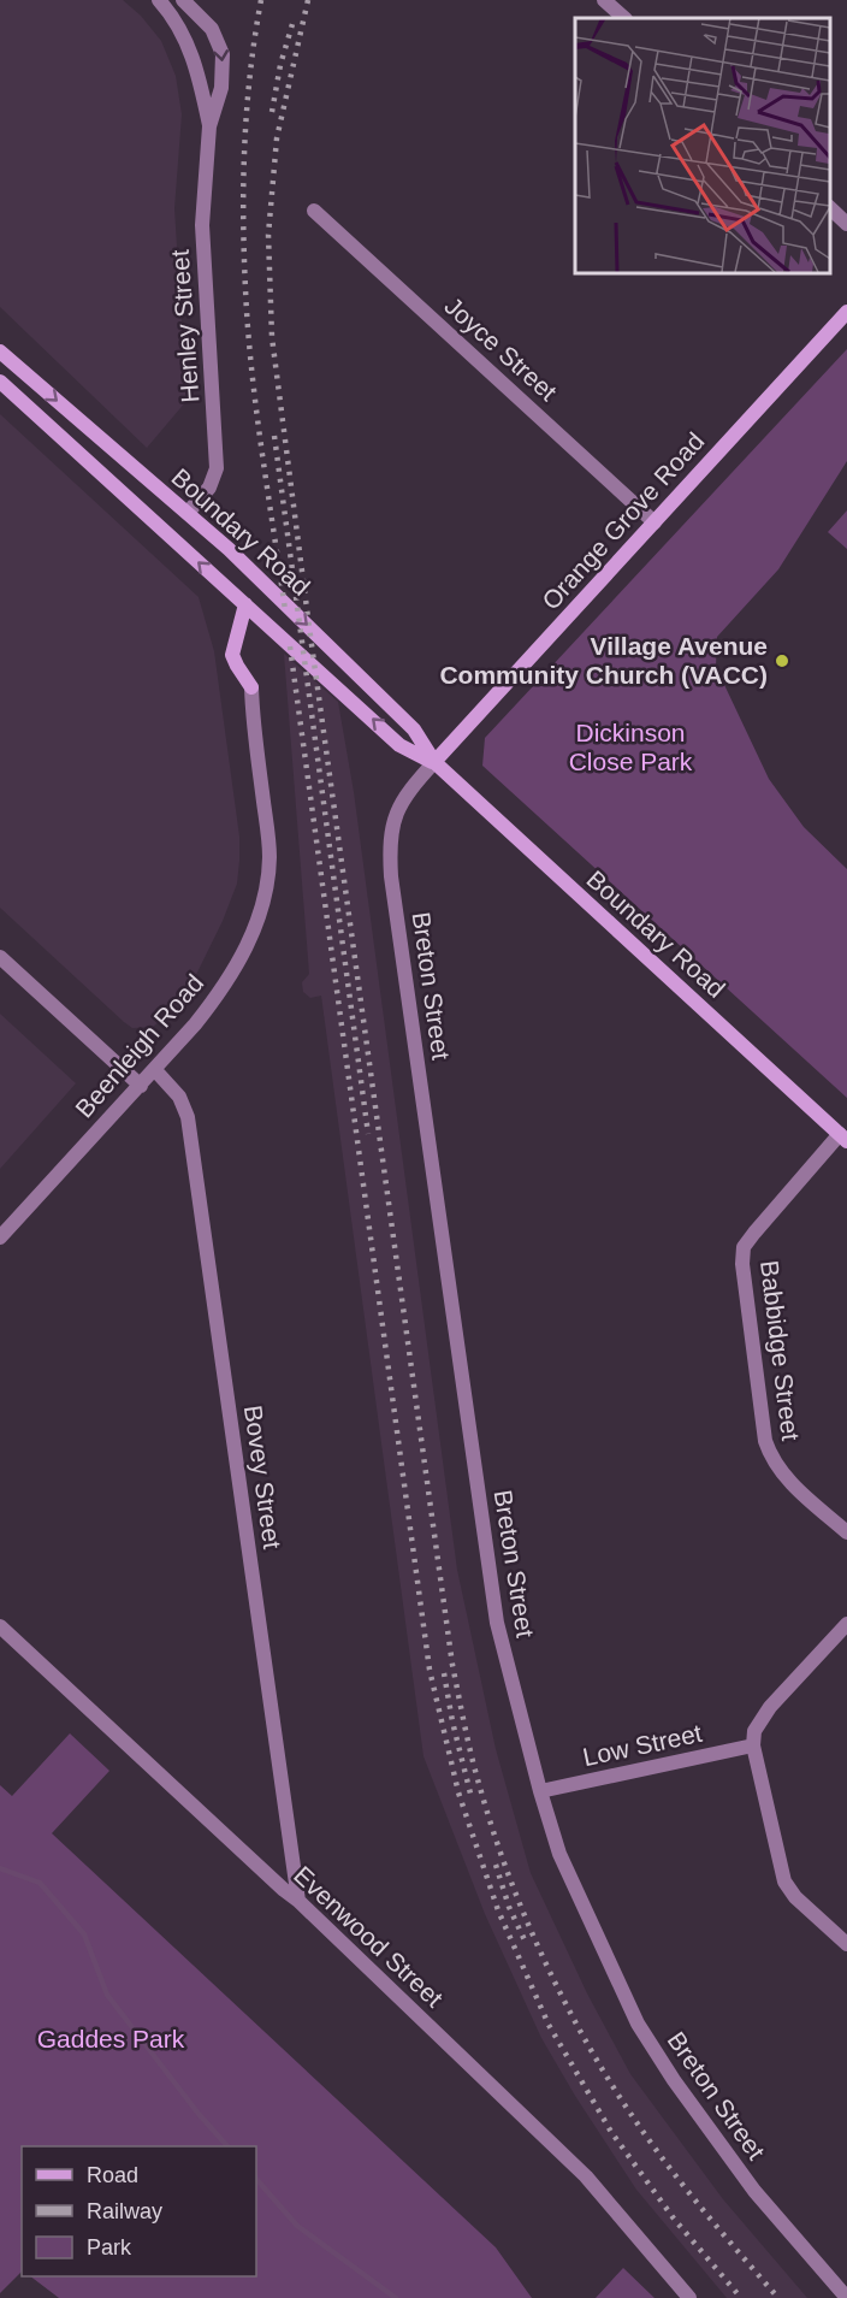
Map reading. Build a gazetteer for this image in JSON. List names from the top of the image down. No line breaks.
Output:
{"streets":{"main road":["Orange Grove Road","Boundary Road"],"street":["Henley Street","Joyce Street","Breton Street","Beenleigh Road","Babbidge Street","Bovey Street","Low Street","Evenwood Street"]},"crossings":[["Henley Street","Boundary Road"],["Joyce Street","Orange Grove Road"],["Orange Grove Road","Boundary Road"],["Orange Grove Road","Breton Street"],["Boundary Road","Breton Street"],["Boundary Road","Babbidge Street"],["Breton Street","Low Street"],["Beenleigh Road","Bovey Street"],["Bovey Street","Evenwood Street"]],"parks":["Dickinson Close Park","Gaddes Park"],"places":["Village Avenue Community Church (VACC)"],"legend":["Road","Railway","Park"]}
